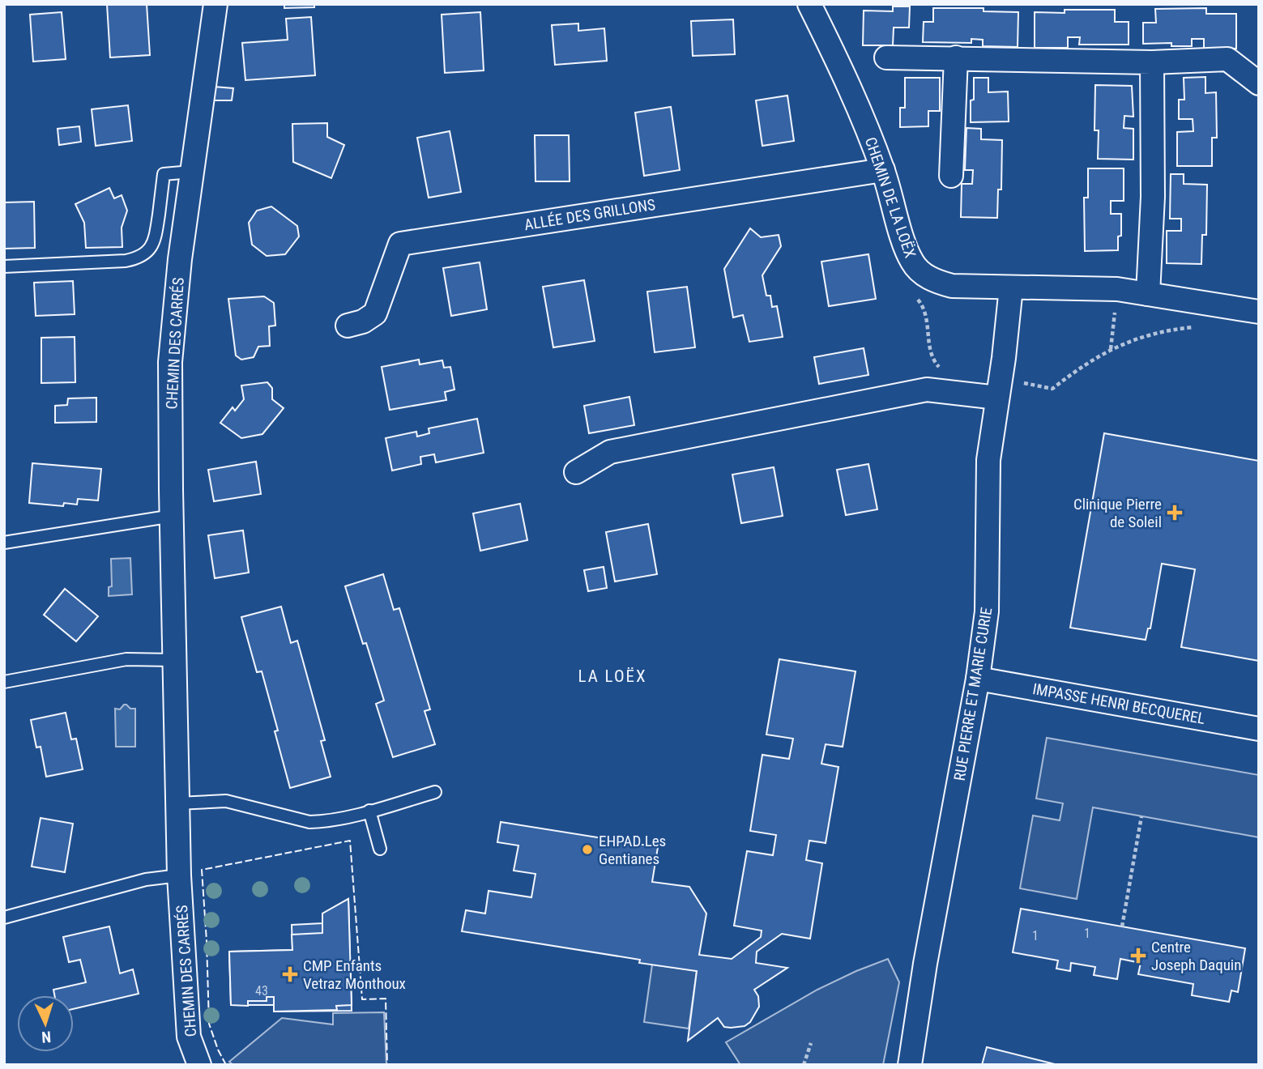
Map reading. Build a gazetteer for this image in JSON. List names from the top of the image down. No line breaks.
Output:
{"streets":{"street":["CHEMIN DE LA LOËX","ALLÉE DES GRILLONS","CHEMIN DES CARRÉS","RUE PIERRE ET MARIE CURIE","IMPASSE HENRI BECQUEREL"]},"crossings":[["CHEMIN DE LA LOËX","ALLÉE DES GRILLONS"],["CHEMIN DE LA LOËX","RUE PIERRE ET MARIE CURIE"],["RUE PIERRE ET MARIE CURIE","IMPASSE HENRI BECQUEREL"]],"districts":["LA LOËX"],"places":{"health":["Clinique Pierre de Soleil","Centre Joseph Daquin","CMP Enfants Vetraz Monthoux"],"other":["EHPAD Les Gentianes"]},"house_numbers":["1","1","43"],"north":"bottom"}
